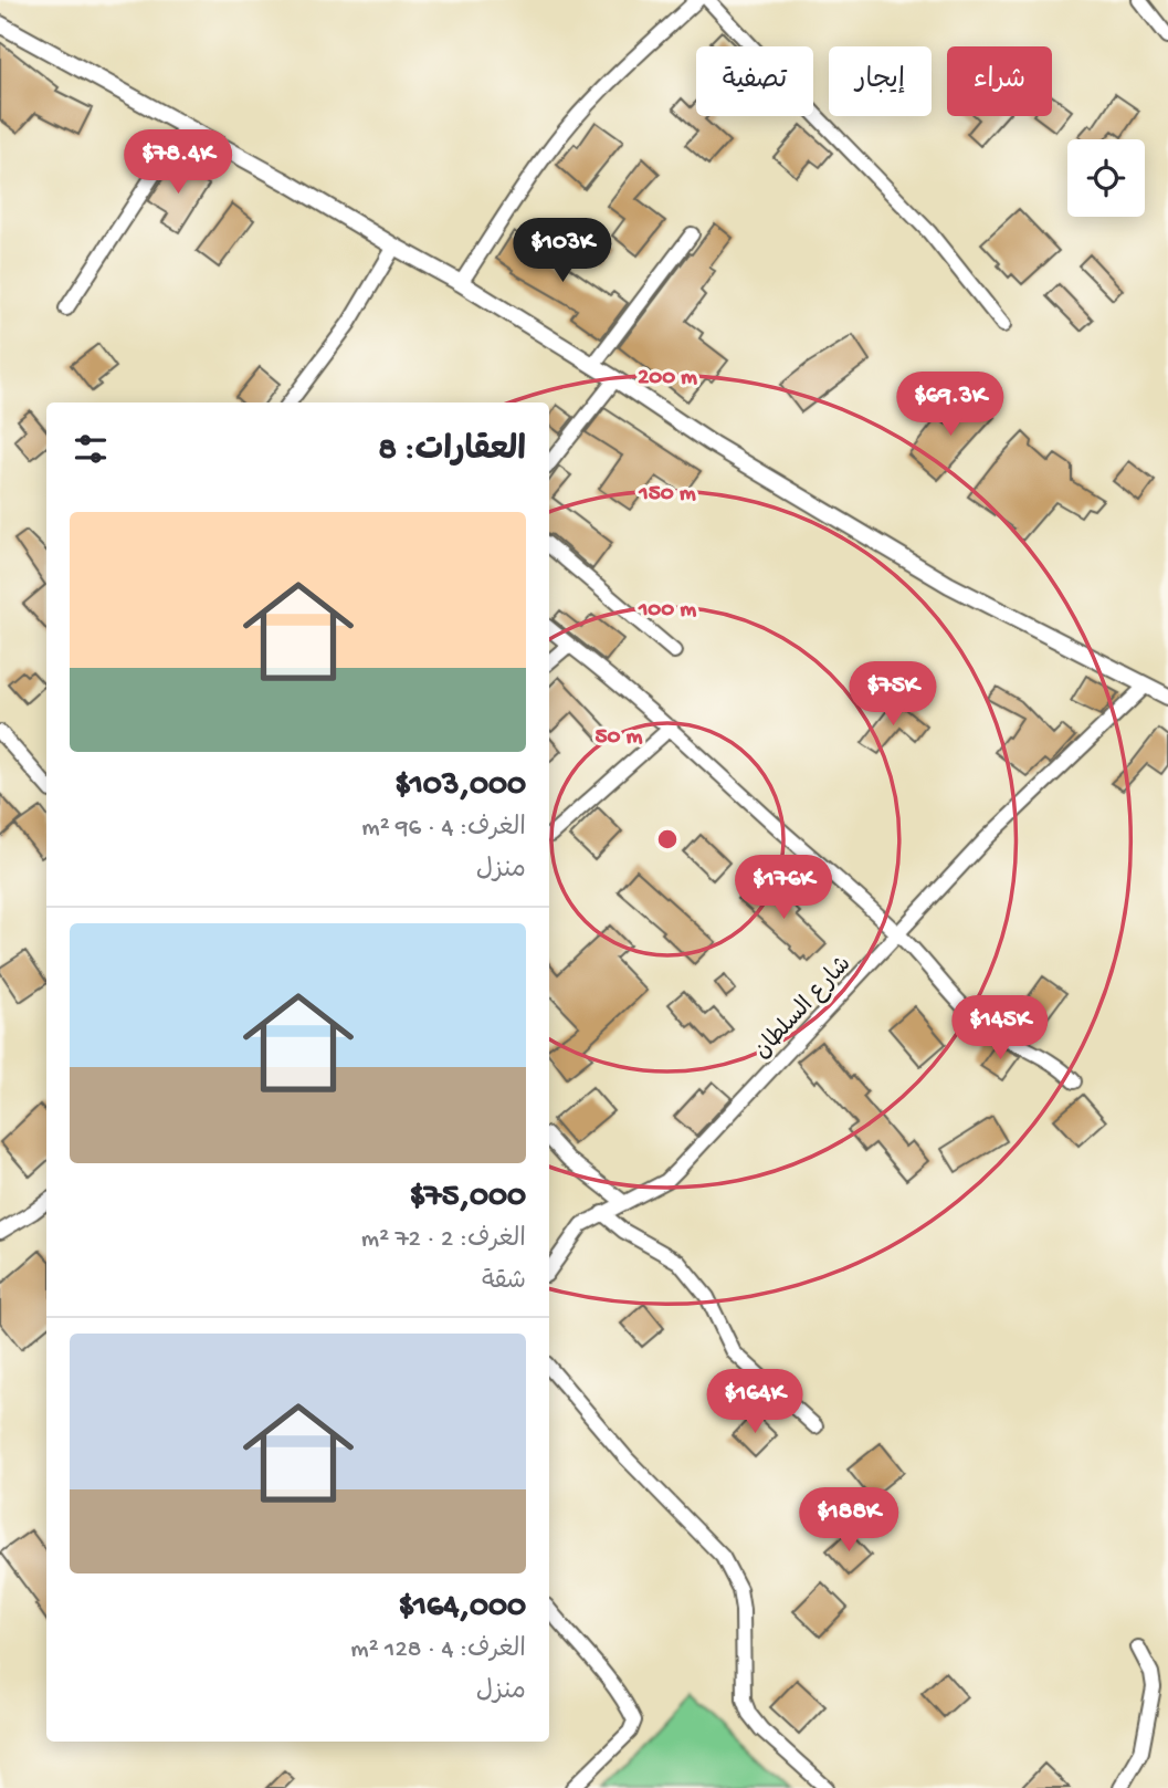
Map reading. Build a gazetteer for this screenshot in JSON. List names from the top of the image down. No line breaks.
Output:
{"streets":{"street":["شارع السلطان"]},"page":{"chip":["شراء","إيجار","تصفية"],"price":["$78.4K","$103K","$69.3K","$75K","$176K","$145K","$164K","$188K"],"heading":"العقارات: 8","list":[{"name":"$103,000","note":"الغرف: 4 · 96 m² · منزل"},{"name":"$75,000","note":"الغرف: 2 · 72 m² · شقة"},{"name":"$164,000","note":"الغرف: 4 · 128 m² · منزل"}]},"rings":["200 m","150 m","100 m","50 m"]}
